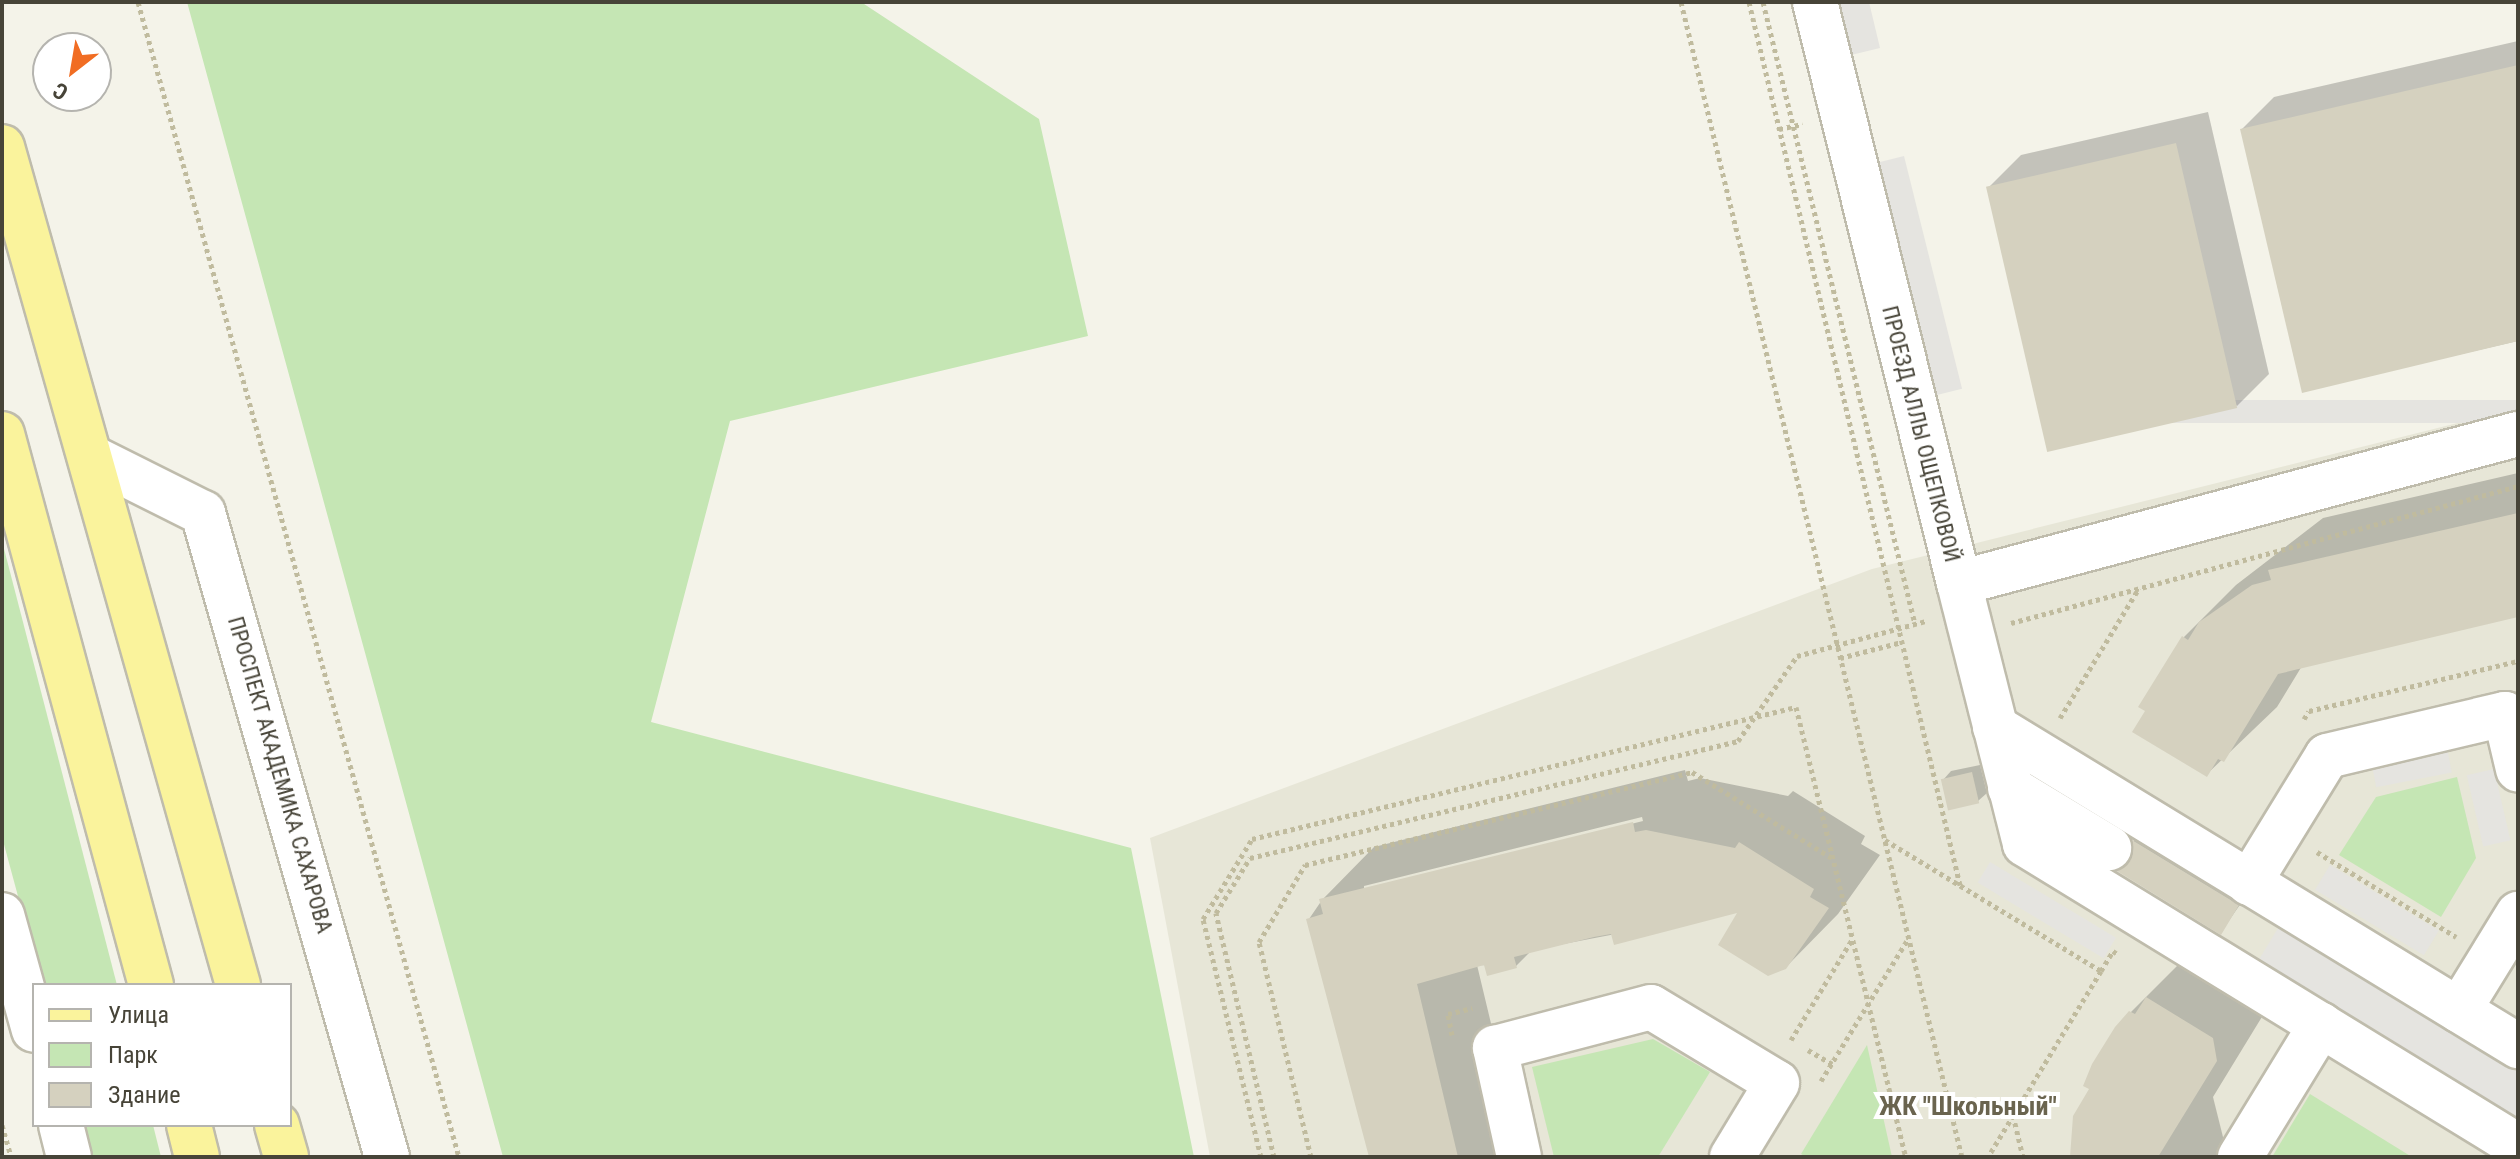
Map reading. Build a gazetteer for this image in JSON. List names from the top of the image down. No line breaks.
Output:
{"streets":{"street":["ПРОЕЗД АЛЛЫ ОЩЕПКОВОЙ","ПРОСПЕКТ АКАДЕМИКА САХАРОВА"]},"districts":["ЖК \"Школьный\""],"legend":["Улица","Парк","Здание"],"north":"bottom left"}
